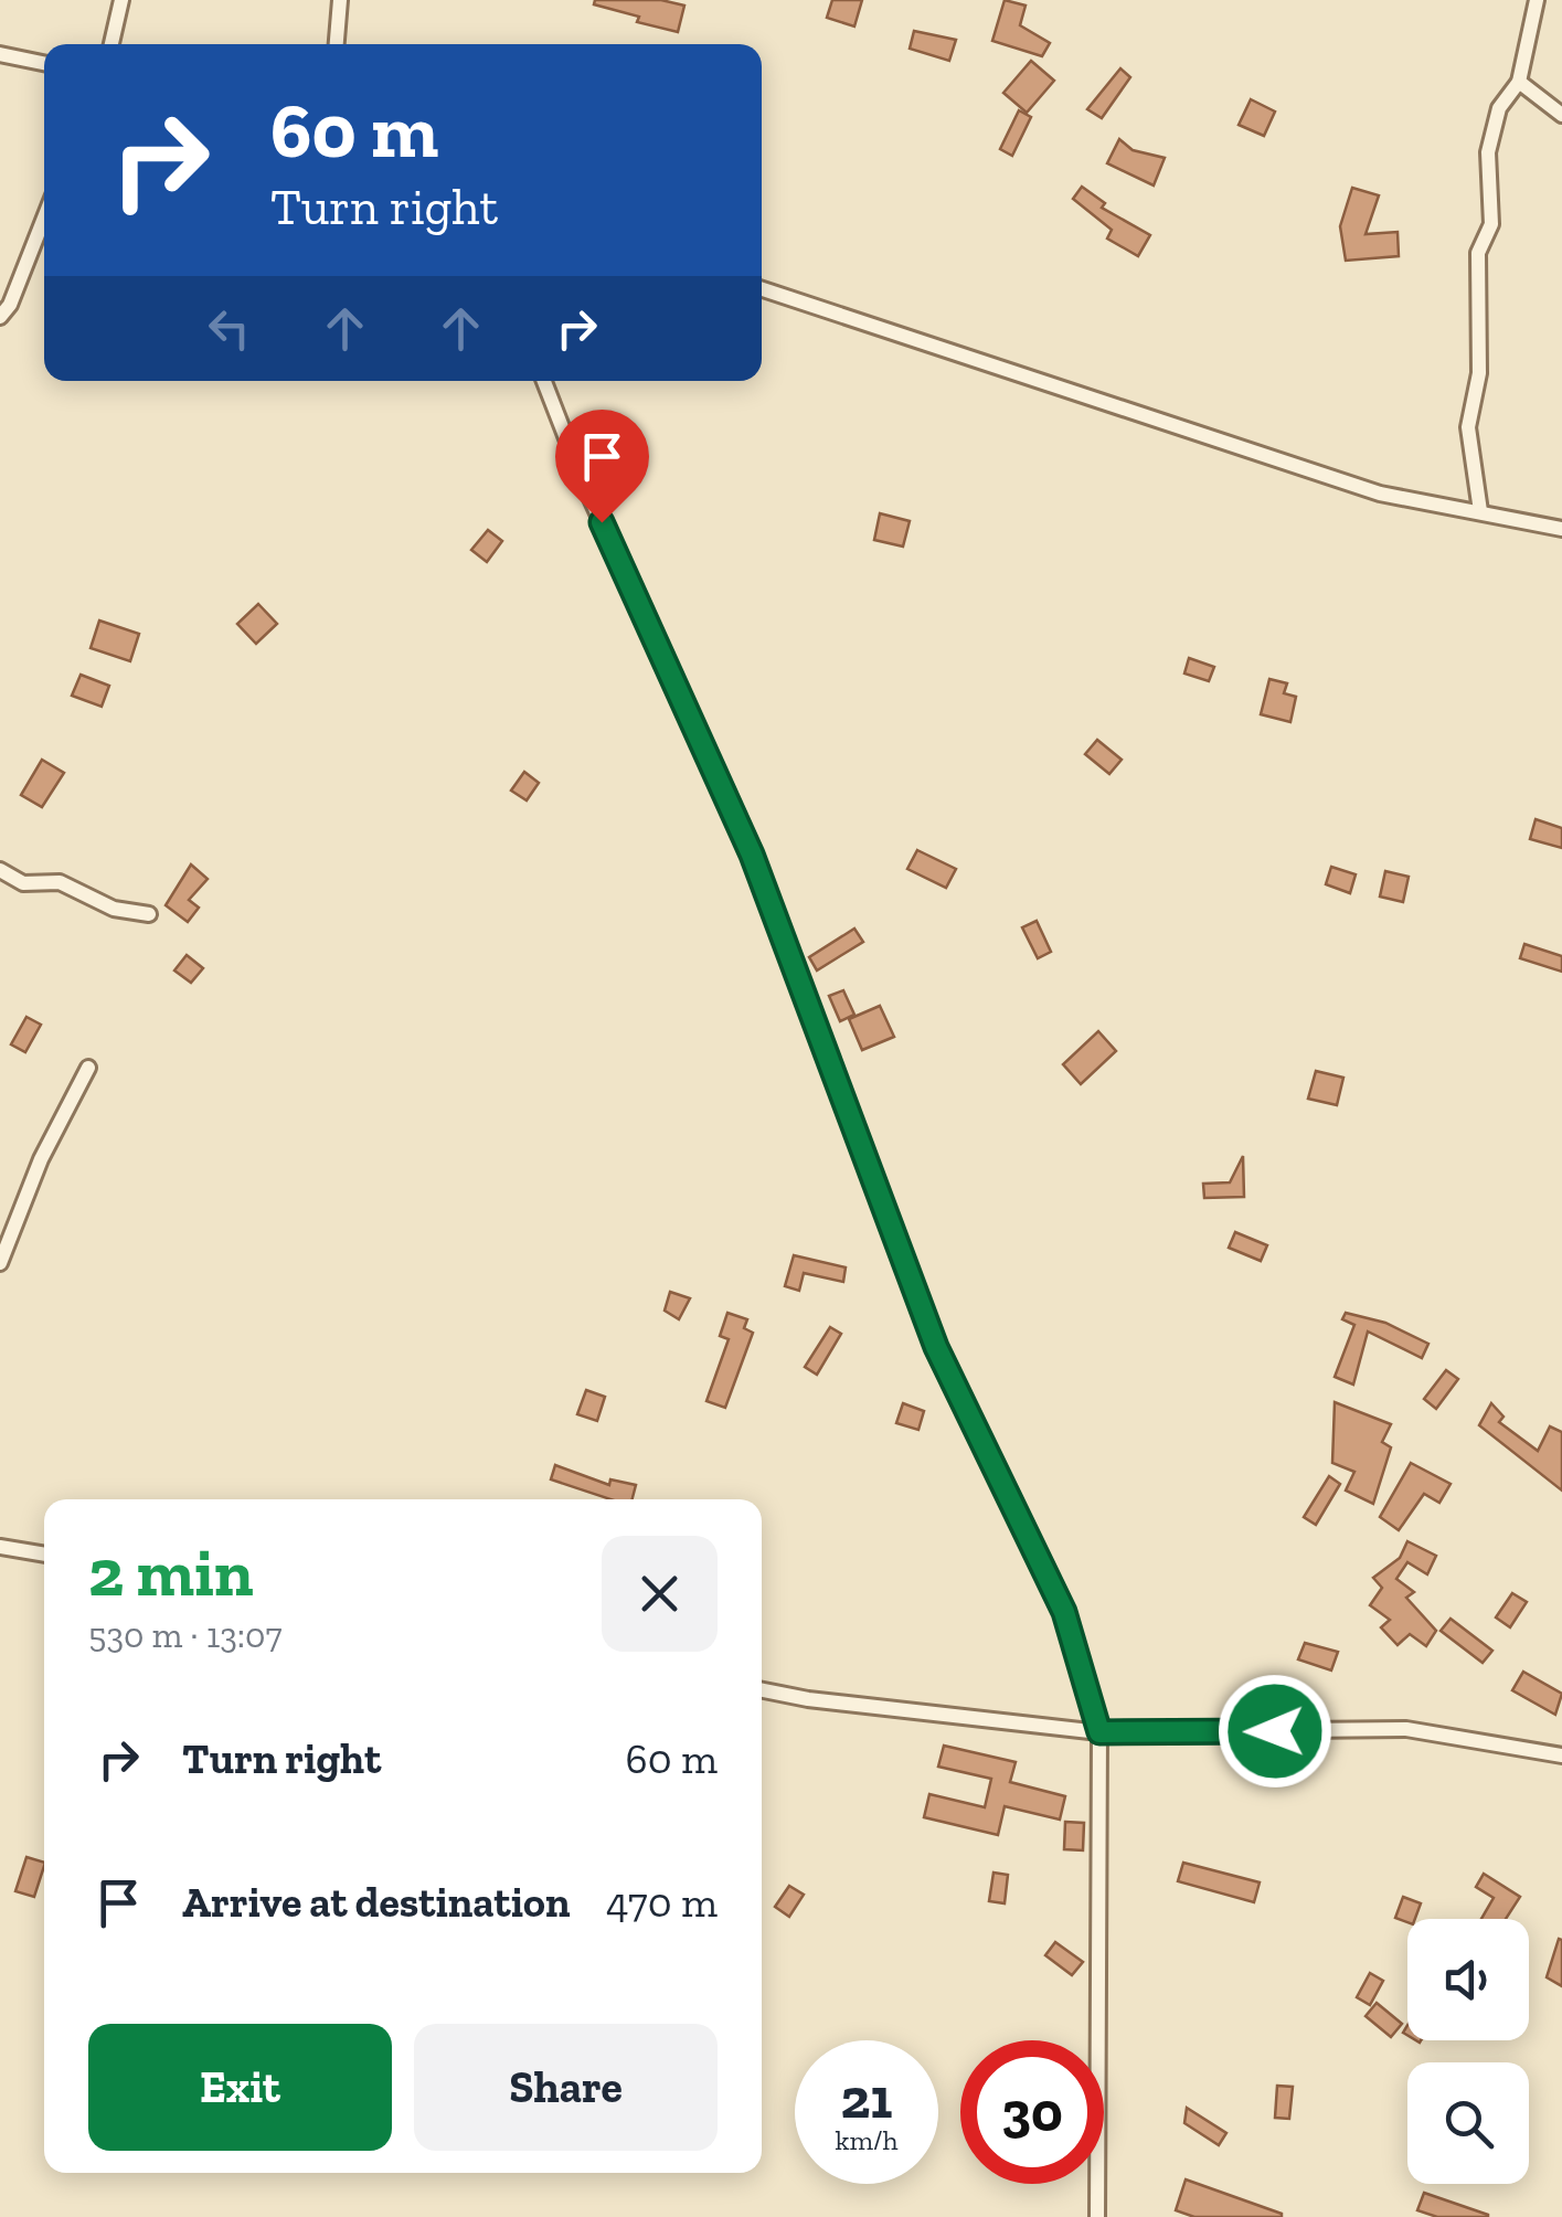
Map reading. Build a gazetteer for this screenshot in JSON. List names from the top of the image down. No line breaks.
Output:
{"page":{"turn":["60 m","Turn right"],"heading":["2 min","530 m · 13:07"],"list":[{"name":"Turn right","value":"60 m"},{"name":"Arrive at destination","value":"470 m"}],"buttons":["Exit","Share"],"speed":"21 km/h","limit":"30"}}
